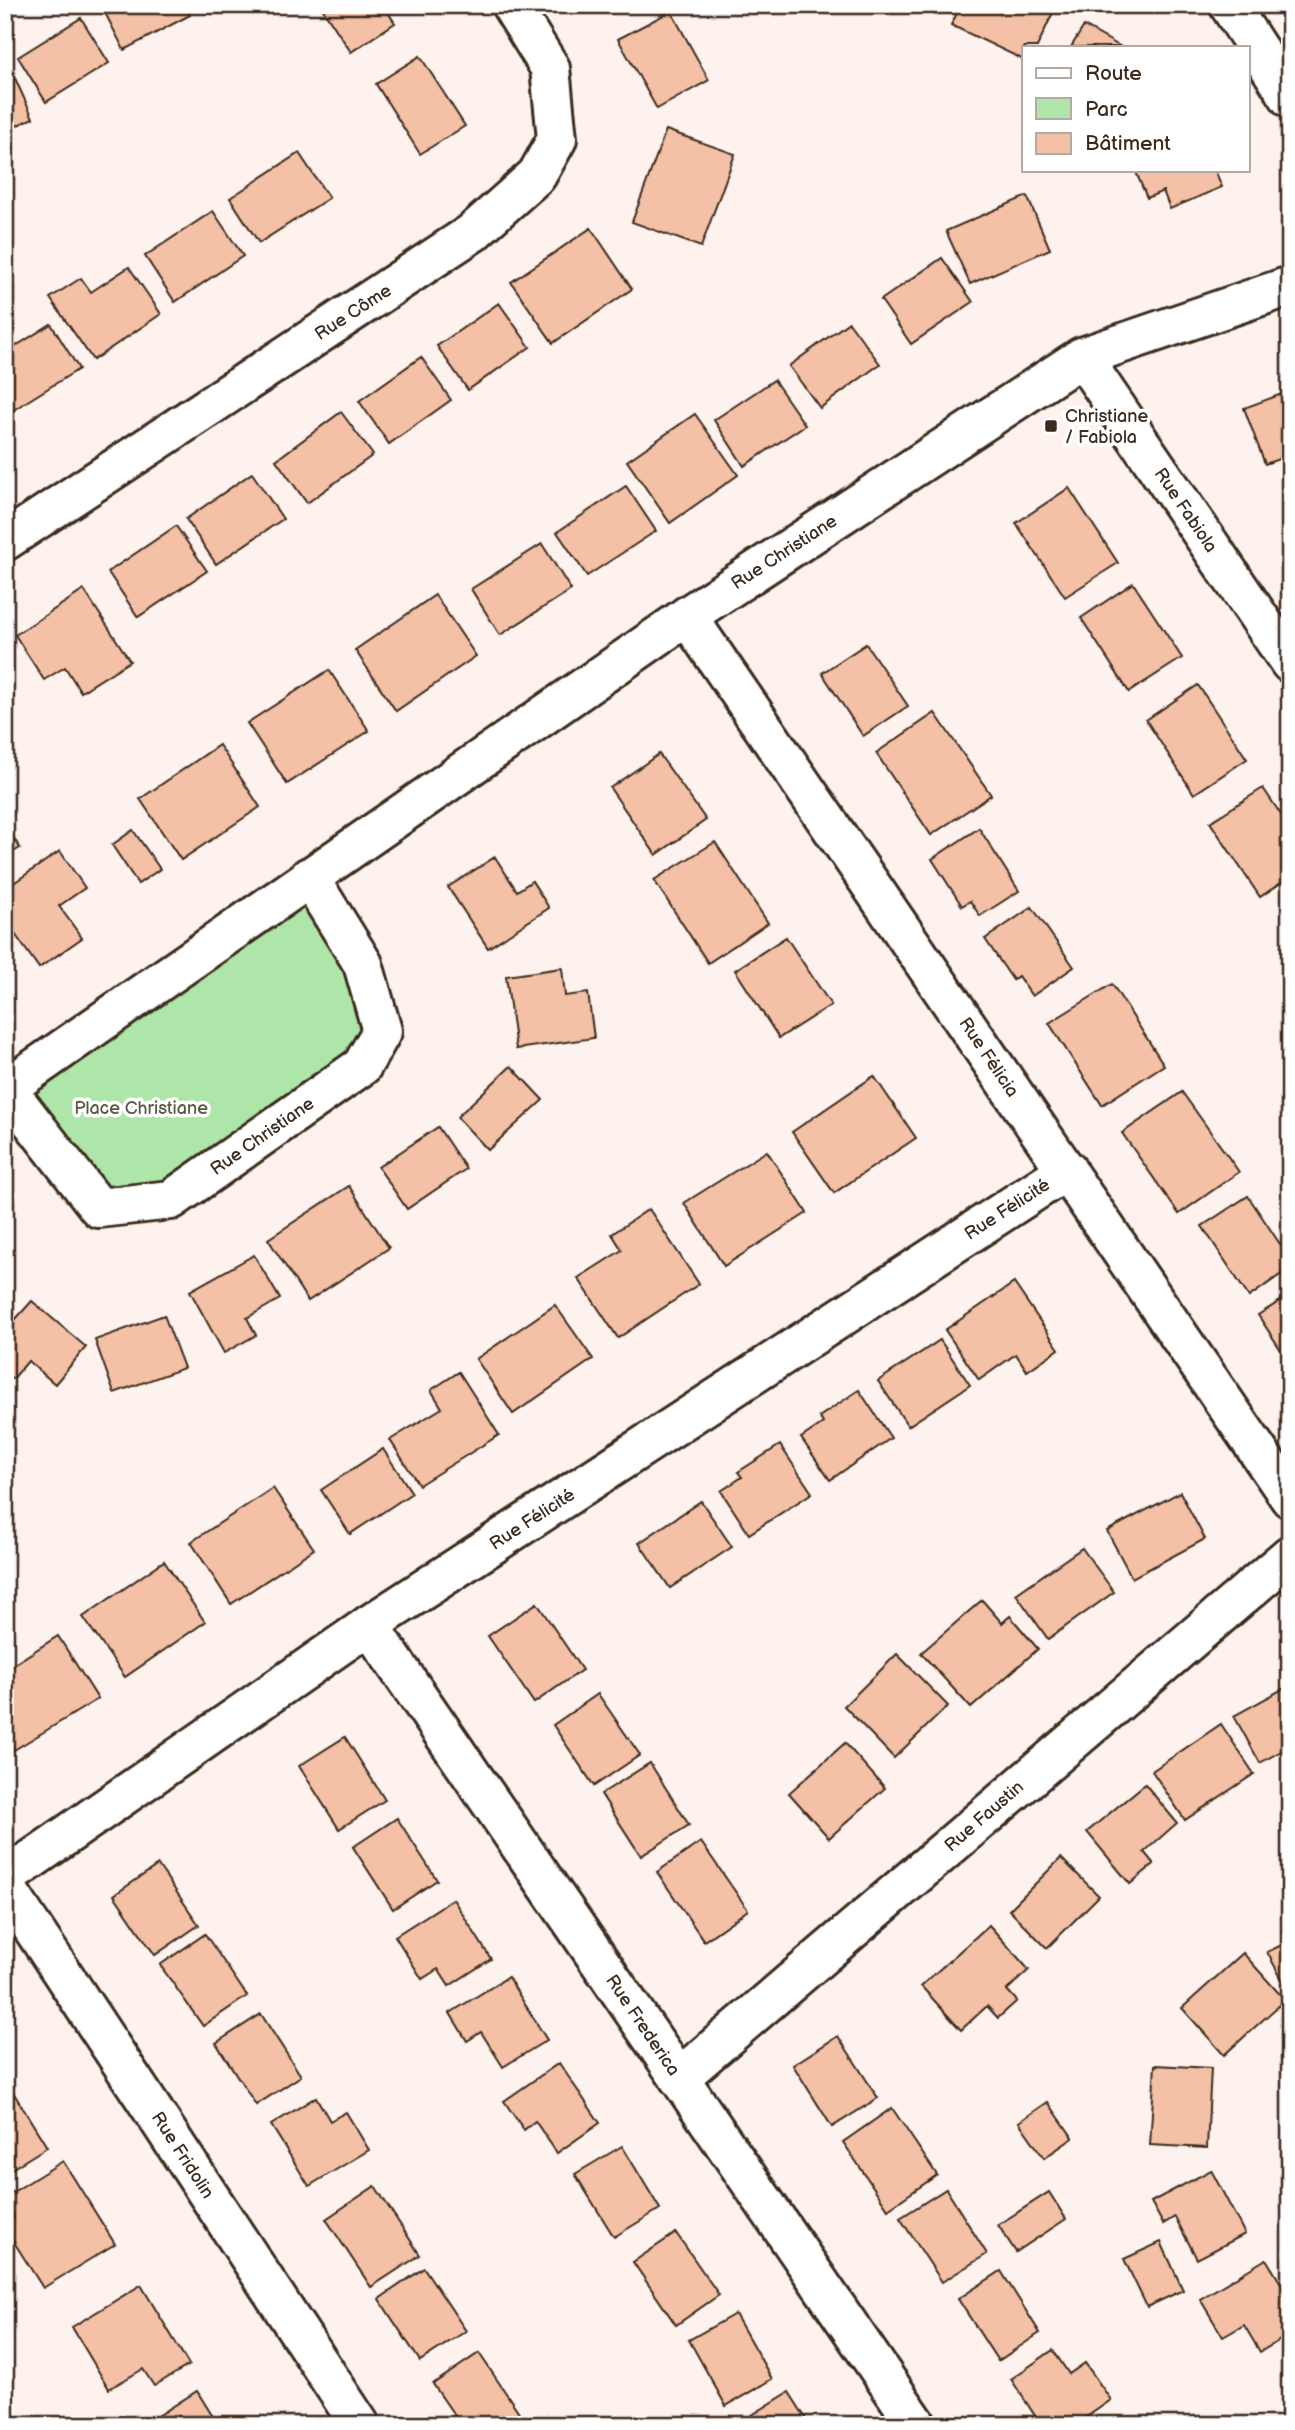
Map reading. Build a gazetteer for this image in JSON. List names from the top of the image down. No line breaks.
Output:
{"streets":{"street":["Rue Côme","Rue Fabiola","Rue Christiane","Rue Félicia","Rue Félicité","Rue Faustin","Rue Frederica","Rue Fridolin"]},"crossings":[["Rue Fabiola","Rue Christiane"],["Rue Christiane","Rue Félicia"],["Rue Félicia","Rue Félicité"],["Rue Félicité","Rue Frederica"],["Rue Faustin","Rue Frederica"]],"parks":["Place Christiane"],"places":{"transit":["Christiane / Fabiola"]},"legend":["Route","Parc","Bâtiment"]}
